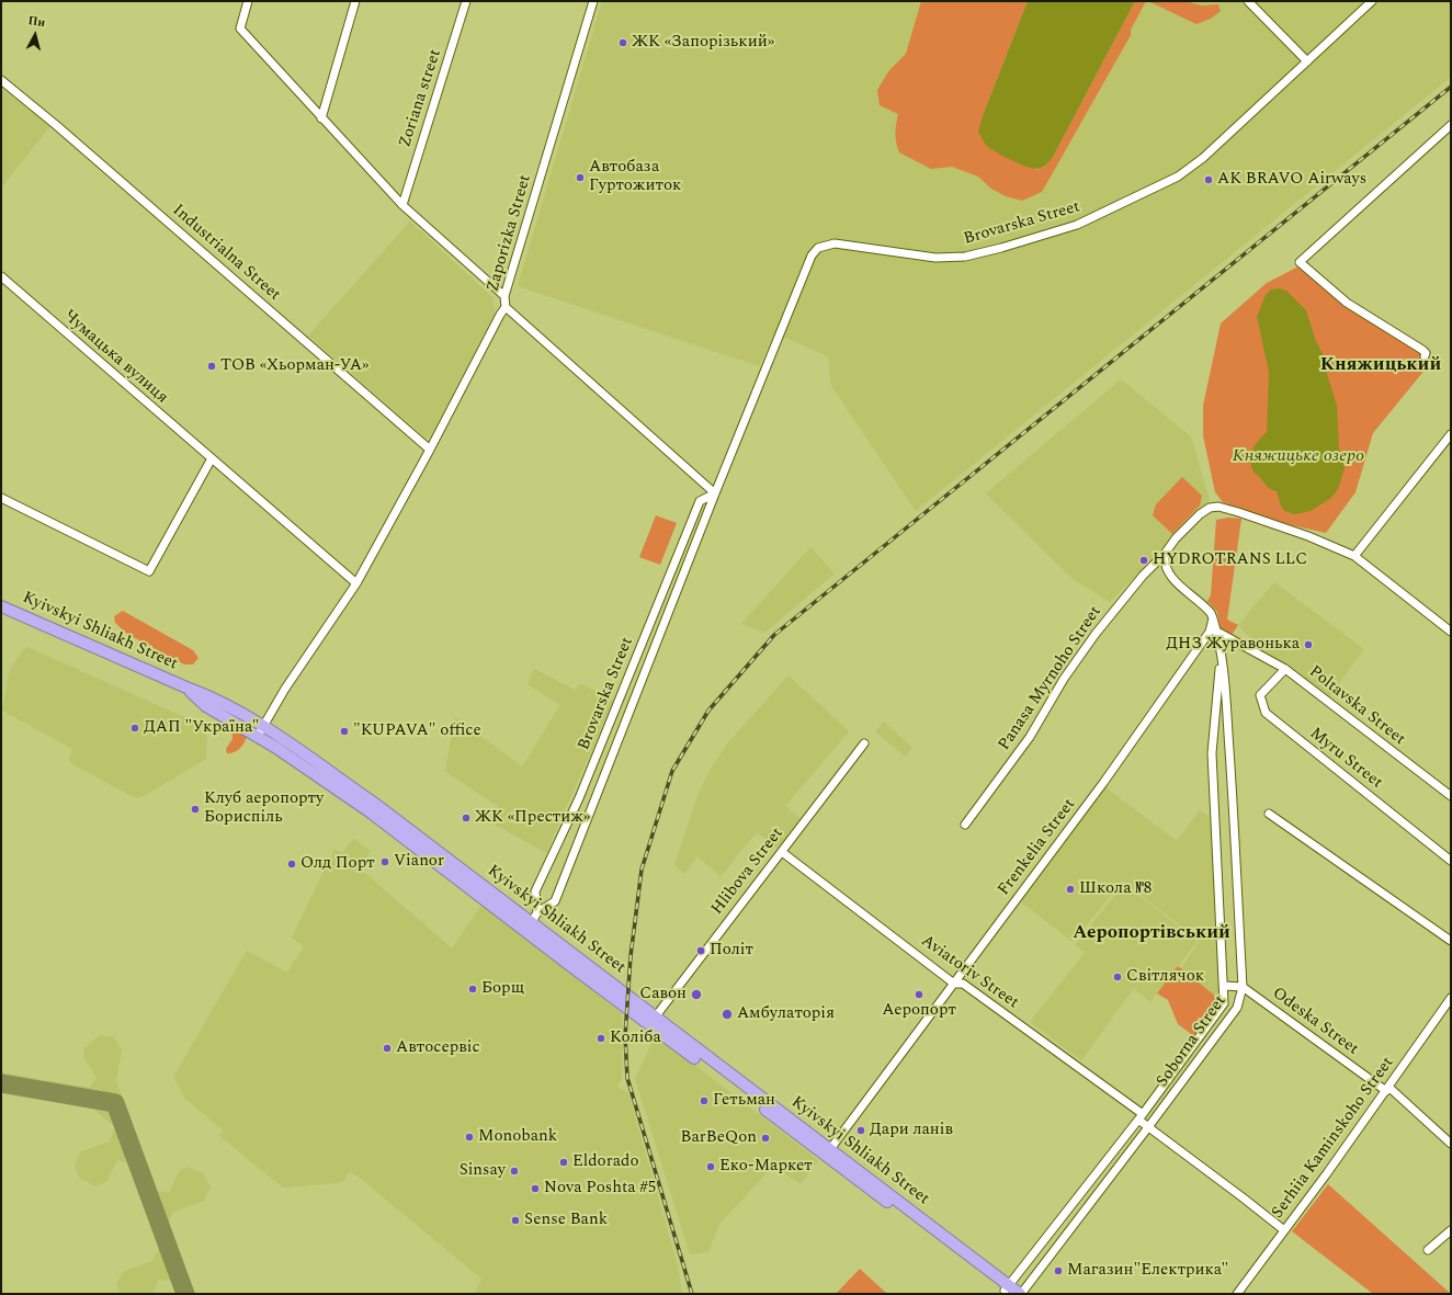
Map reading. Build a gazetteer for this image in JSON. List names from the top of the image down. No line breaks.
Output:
{"streets":{"highway":["Kyivskyi Shliakh Street"],"street":["Zoriana street","Brovarska Street","Zaporizka Street","Industrialna Street","Чумацька вулиця","Panasa Myrnoho Street","Poltavska Street","Myru Street","Frenkelia Street","Hlibova Street","Aviatoriv Street","Odeska Street","Soborna Street","Serhiia Kaminskoho Street"]},"crossings":[["Brovarska Street","Zaporizka Street"],["Brovarska Street","Kyivskyi Shliakh Street"],["Kyivskyi Shliakh Street","Frenkelia Street"],["Kyivskyi Shliakh Street","Hlibova Street"],["Kyivskyi Shliakh Street","Soborna Street"],["Poltavska Street","Myru Street"],["Poltavska Street","Soborna Street"],["Frenkelia Street","Aviatoriv Street"],["Frenkelia Street","Soborna Street"],["Hlibova Street","Aviatoriv Street"],["Aviatoriv Street","Soborna Street"],["Aviatoriv Street","Serhiia Kaminskoho Street"],["Odeska Street","Soborna Street"],["Odeska Street","Serhiia Kaminskoho Street"]],"districts":["Княжицький","Аеропортівський"],"water":["Княжицьке озеро"],"places":["ЖК «Запорізький»","Автобаза Гуртожиток","АК BRAVO Airways","ТОВ «Хьорман-УА»","HYDROTRANS LLC","ДНЗ Журавонька","ДАП \"Україна\"","\"KUPAVA\" office","Клуб аеропорту Бориспіль","ЖК «Престиж»","Vianor","Олд Порт","Школа №8","Політ","Світлячок","Борщ","Савон","Аеропорт","Амбулаторія","Коліба","Автосервіс","Гетьман","Дари ланів","Monobank","BarBeQon","Eldorado","Еко-Маркет","Sinsay","Nova Poshta #5","Sense Bank","Магазин\"Електрика\""],"north":"top"}
